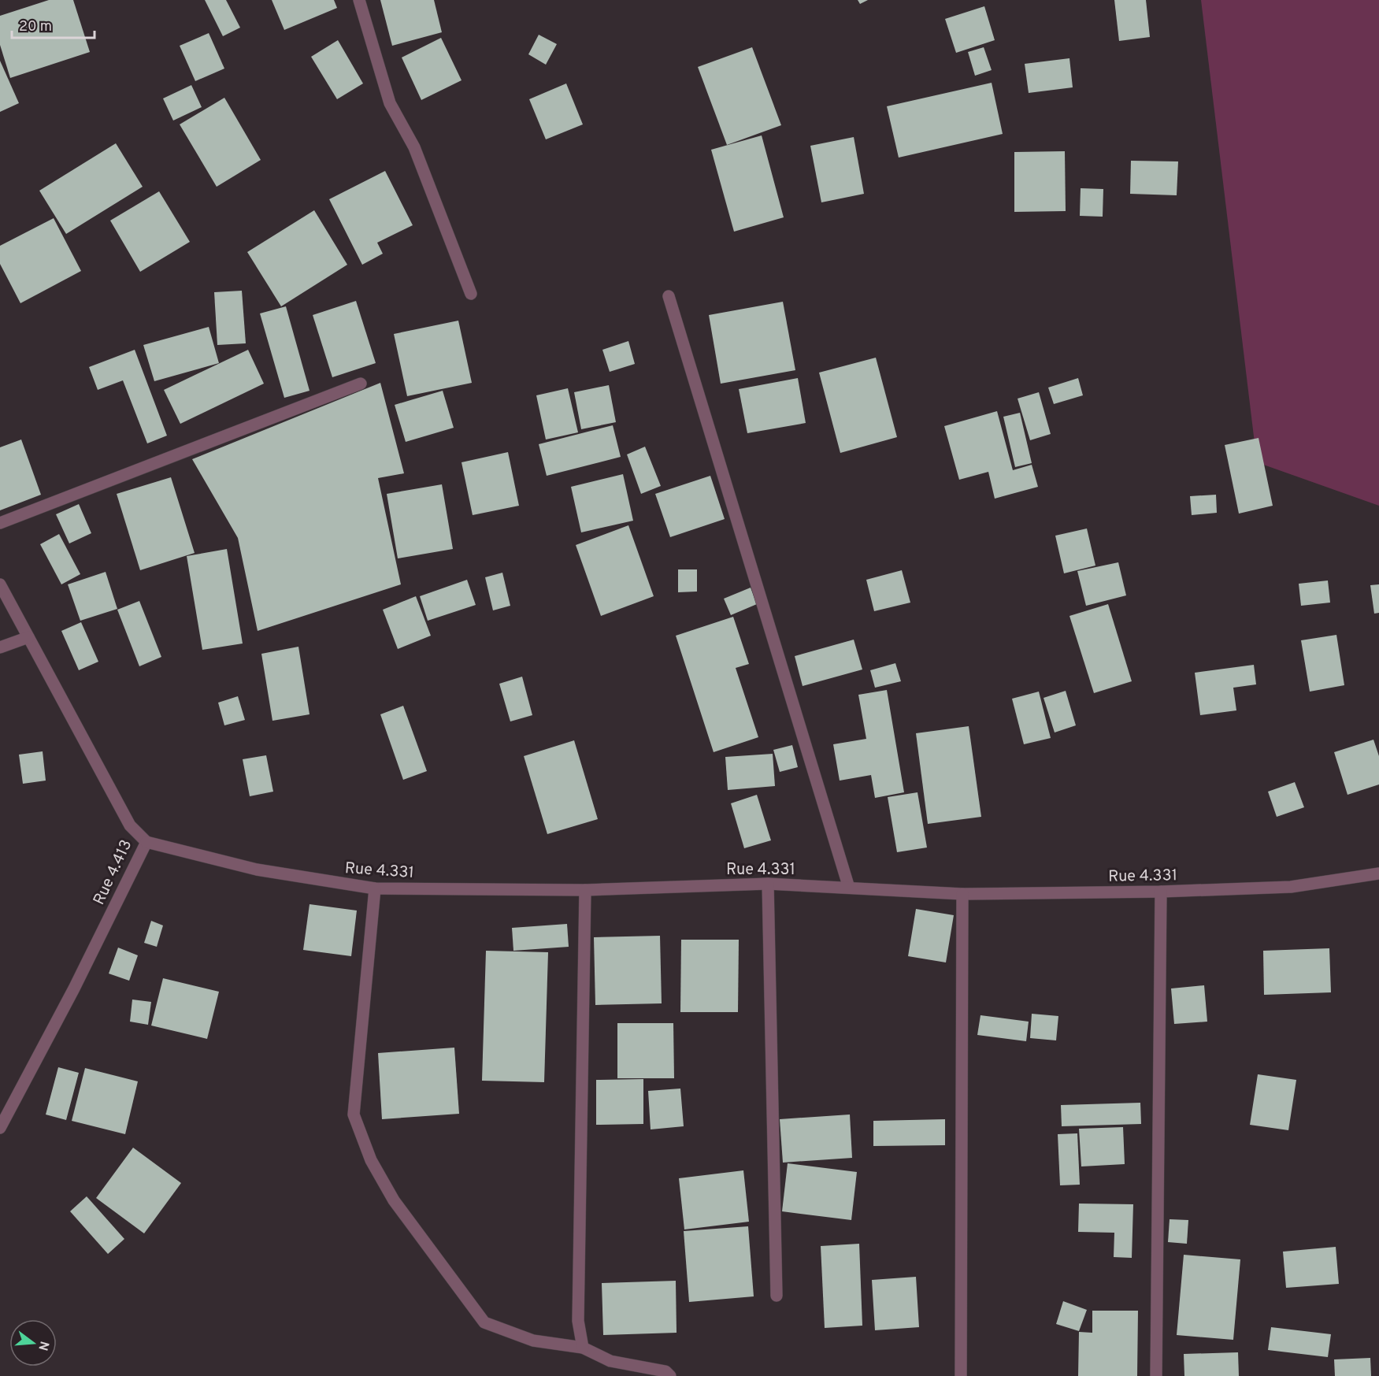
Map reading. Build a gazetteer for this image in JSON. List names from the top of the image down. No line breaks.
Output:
{"streets":{"street":["Rue 4.331","Rue 4.413"]},"crossings":[["Rue 4.331","Rue 4.413"]],"scale_bar":"20 m","north":"right"}
